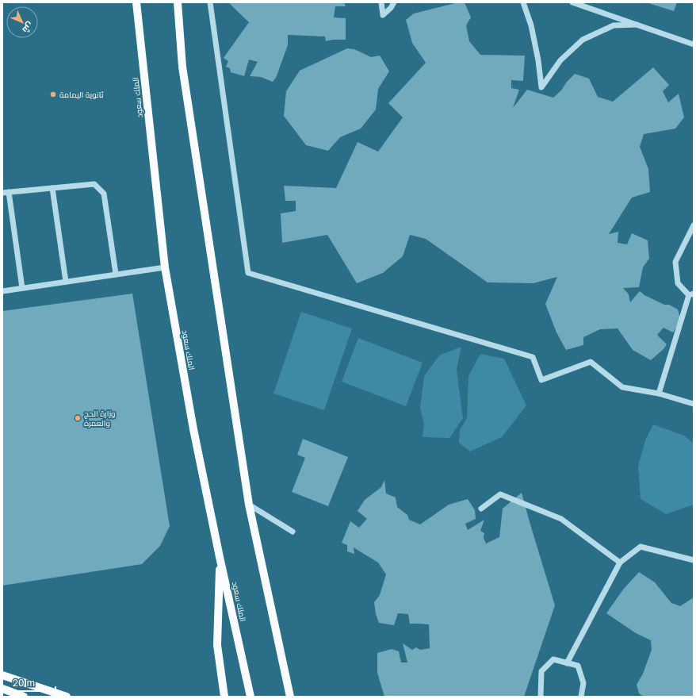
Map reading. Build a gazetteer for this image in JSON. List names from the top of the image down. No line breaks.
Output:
{"streets":{"main road":["الملك سعود"]},"places":["ثانوية اليمامة","وزارة الحج والعمرة"],"scale_bar":"20 m","north":"bottom right"}
